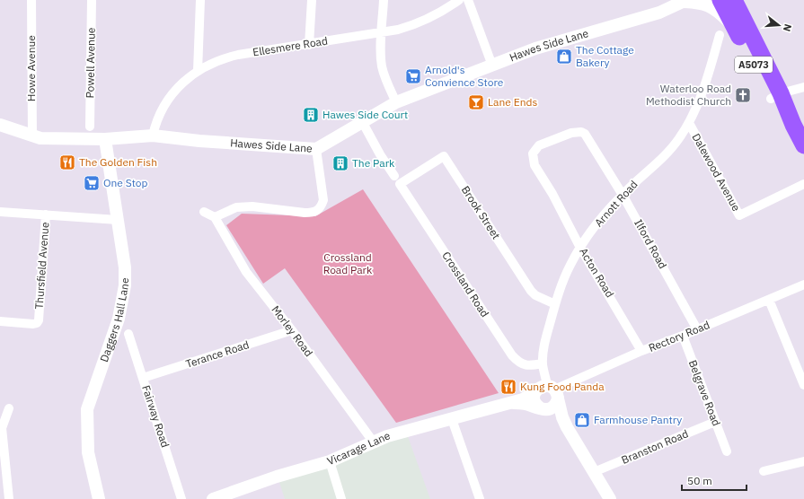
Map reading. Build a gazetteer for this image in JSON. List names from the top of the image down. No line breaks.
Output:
{"streets":{"highway":["A5073"],"street":["Hawes Side Lane","Ellesmere Road","Powell Avenue","Howe Avenue","Dalewood Avenue","Arnott Road","Brook Street","Ilford Road","Thursfield Avenue","Acton Road","Crossland Road","Daggers Hall Lane","Morley Road","Rectory Road","Terance Road","Belgrave Road","Fairway Road","Branston Road","Vicarage Lane"]},"crossings":[["Hawes Side Lane","Ellesmere Road"],["Hawes Side Lane","Howe Avenue"],["Hawes Side Lane","Daggers Hall Lane"],["A5073","Arnott Road"],["Dalewood Avenue","Arnott Road"],["Arnott Road","Brook Street"],["Arnott Road","Ilford Road"],["Arnott Road","Acton Road"],["Arnott Road","Crossland Road"],["Arnott Road","Rectory Road"],["Arnott Road","Vicarage Lane"],["Brook Street","Crossland Road"],["Ilford Road","Acton Road"],["Ilford Road","Rectory Road"],["Acton Road","Rectory Road"],["Morley Road","Terance Road"],["Morley Road","Vicarage Lane"],["Rectory Road","Belgrave Road"],["Rectory Road","Vicarage Lane"],["Terance Road","Fairway Road"],["Belgrave Road","Branston Road"],["Branston Road","Vicarage Lane"]],"parks":["Crossland Road Park"],"places":{"shop":["The Cottage Bakery","Farmhouse Pantry"],"supermarket":["Arnold's Convience Store","One Stop"],"church":["Waterloo Road Methodist Church"],"bar":["Lane Ends"],"building":["Hawes Side Court","The Park"],"restaurant":["The Golden Fish","Kung Food Panda"]},"scale_bar":"50 m","north":"right"}
